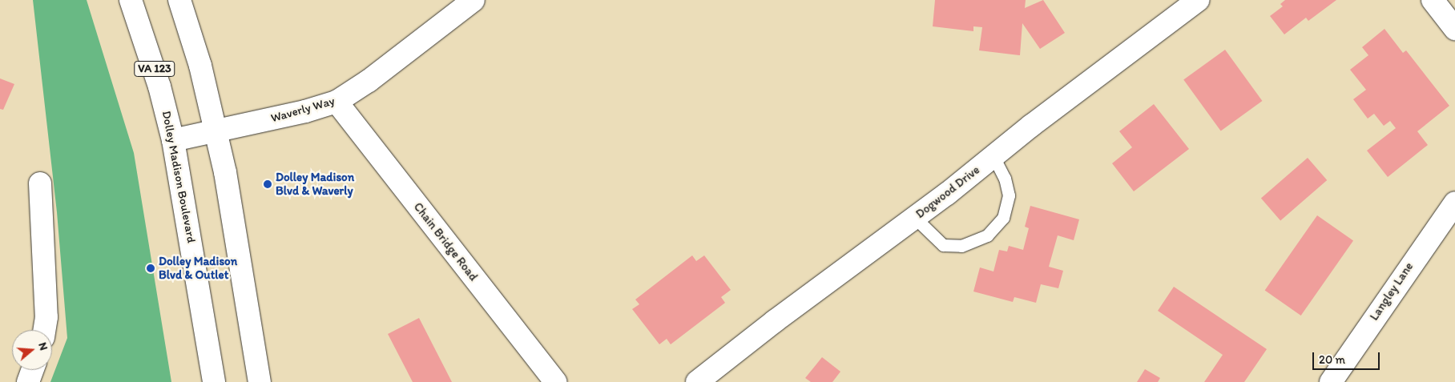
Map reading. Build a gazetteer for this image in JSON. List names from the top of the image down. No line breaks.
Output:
{"streets":{"street":["VA 123","Waverly Way","Dolley Madison Boulevard","Dogwood Drive","Chain Bridge Road","Langley Lane"]},"crossings":[["Waverly Way","Dolley Madison Boulevard"],["Waverly Way","Chain Bridge Road"]],"places":["Dolley Madison Blvd & Waverly","Dolley Madison Blvd & Outlet"],"scale_bar":"20 m","north":"right"}
